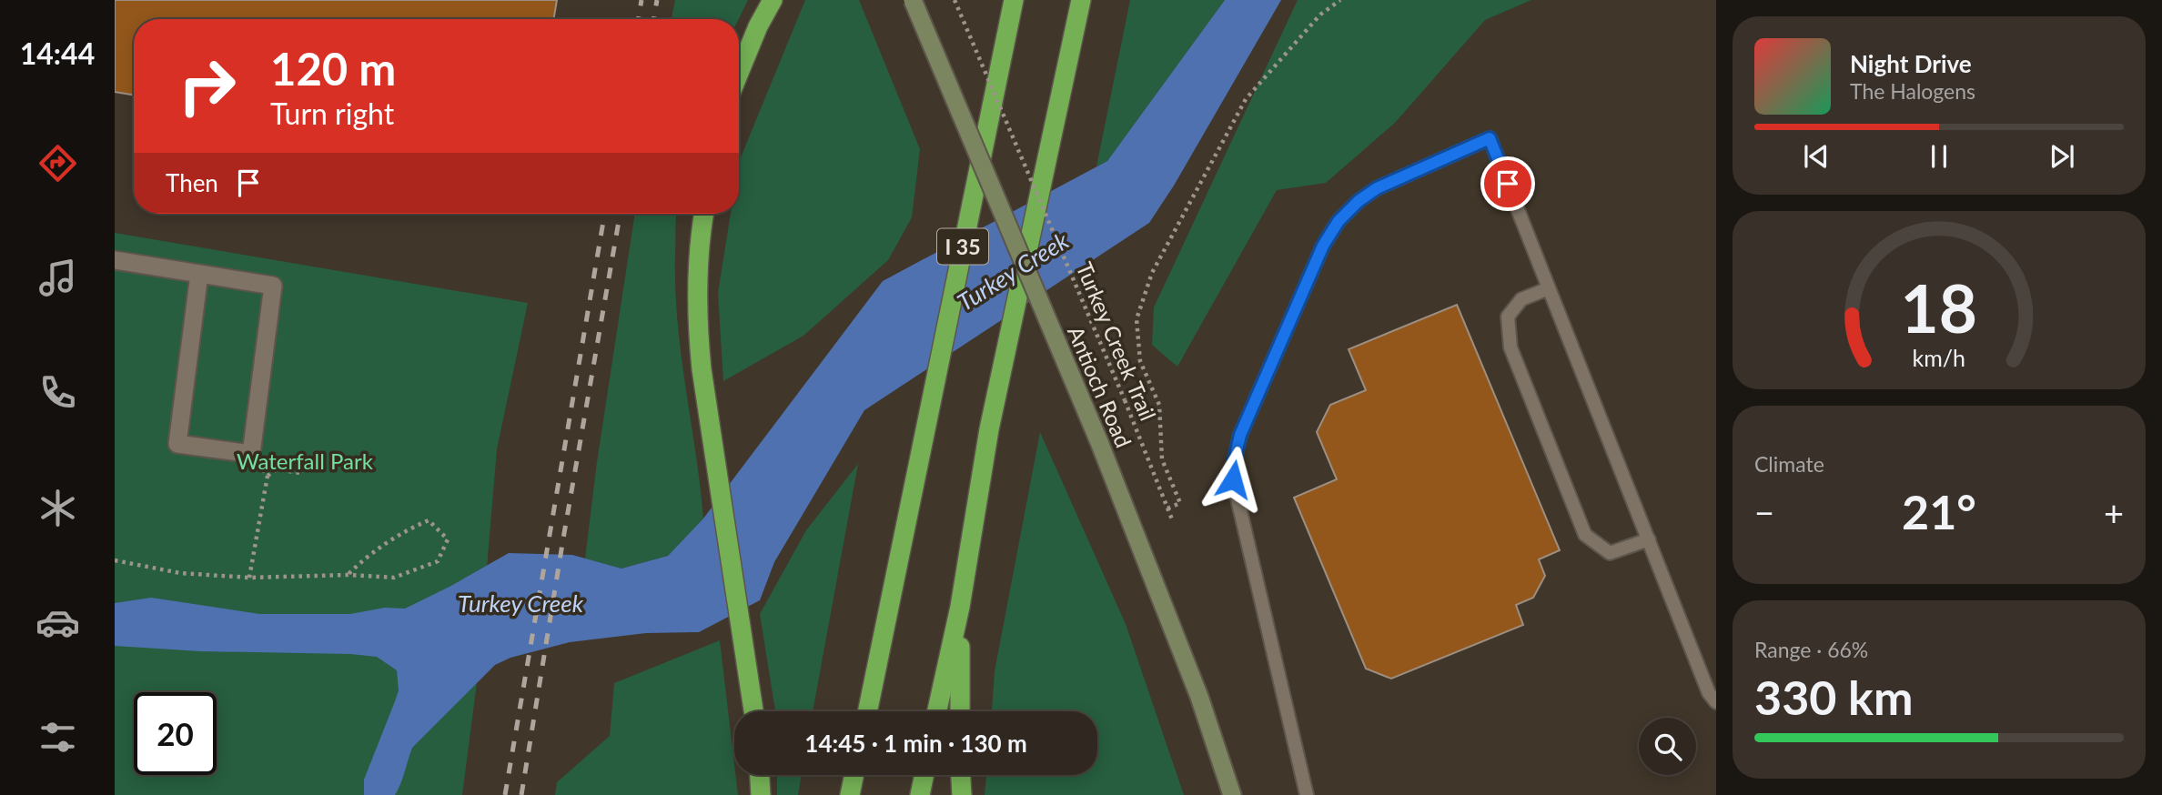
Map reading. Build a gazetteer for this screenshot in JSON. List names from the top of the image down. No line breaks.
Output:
{"streets":{"highway":["I 35"],"main road":["Antioch Road"],"path":["Turkey Creek Trail"]},"water":["Turkey Creek"],"parks":["Waterfall Park"],"page":{"tabs":"14:44","turn":["120 m","Turn right"],"song":["Night Drive","The Halogens"],"then":"Then","tile":["Climate",["Range · 66%","330 km"]],"heat":["−","21°","+"],"limit":"20","trip":"14:45 · 1 min · 130 m","gauge":["18","km/h"]}}
